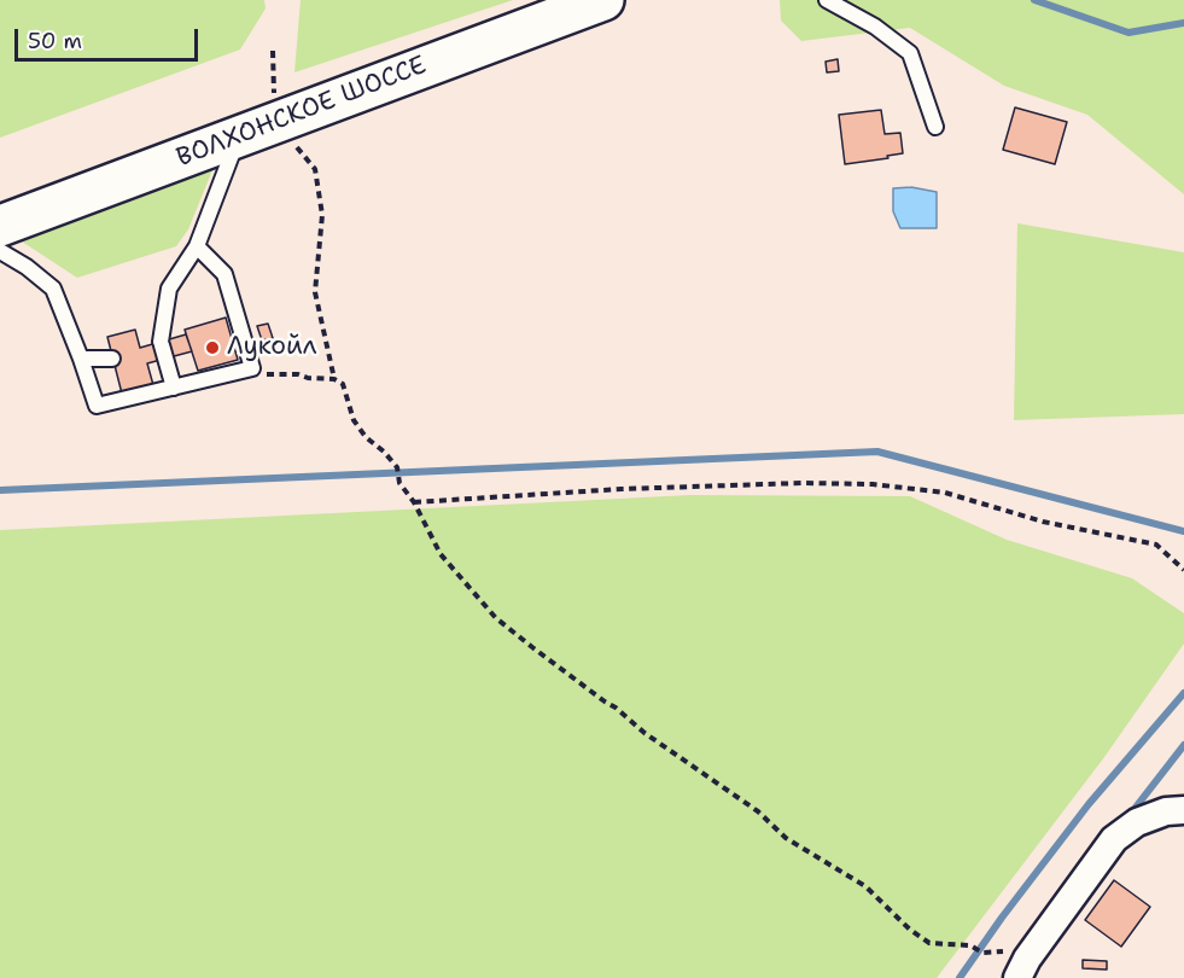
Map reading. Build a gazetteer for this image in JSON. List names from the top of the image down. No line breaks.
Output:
{"streets":{"main road":["ВОЛХОНСКОЕ ШОССЕ"]},"places":["Лукойл"],"scale_bar":"50 m"}
